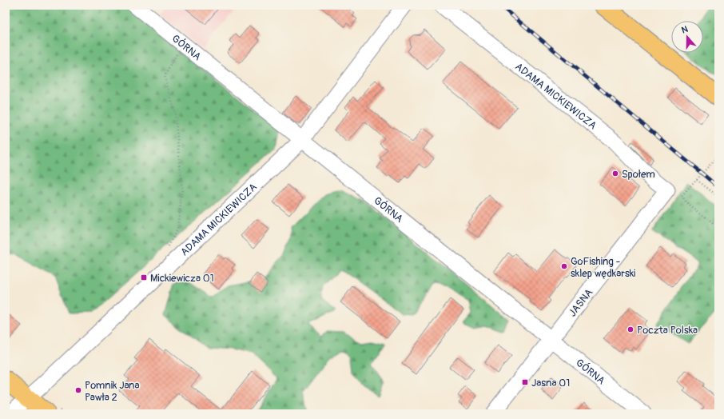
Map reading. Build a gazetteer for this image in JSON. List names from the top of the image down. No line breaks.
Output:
{"streets":{"street":["GÓRNA","ADAMA MICKIEWICZA","JASNA"]},"crossings":[["GÓRNA","ADAMA MICKIEWICZA"],["GÓRNA","JASNA"],["ADAMA MICKIEWICZA","JASNA"]],"places":{"other":["Społem","GoFishing - sklep wędkarski","Poczta Polska","Pomnik Jana Pawła 2"],"transit":["Mickiewicza 01","Jasna 01"]},"north":"top"}
